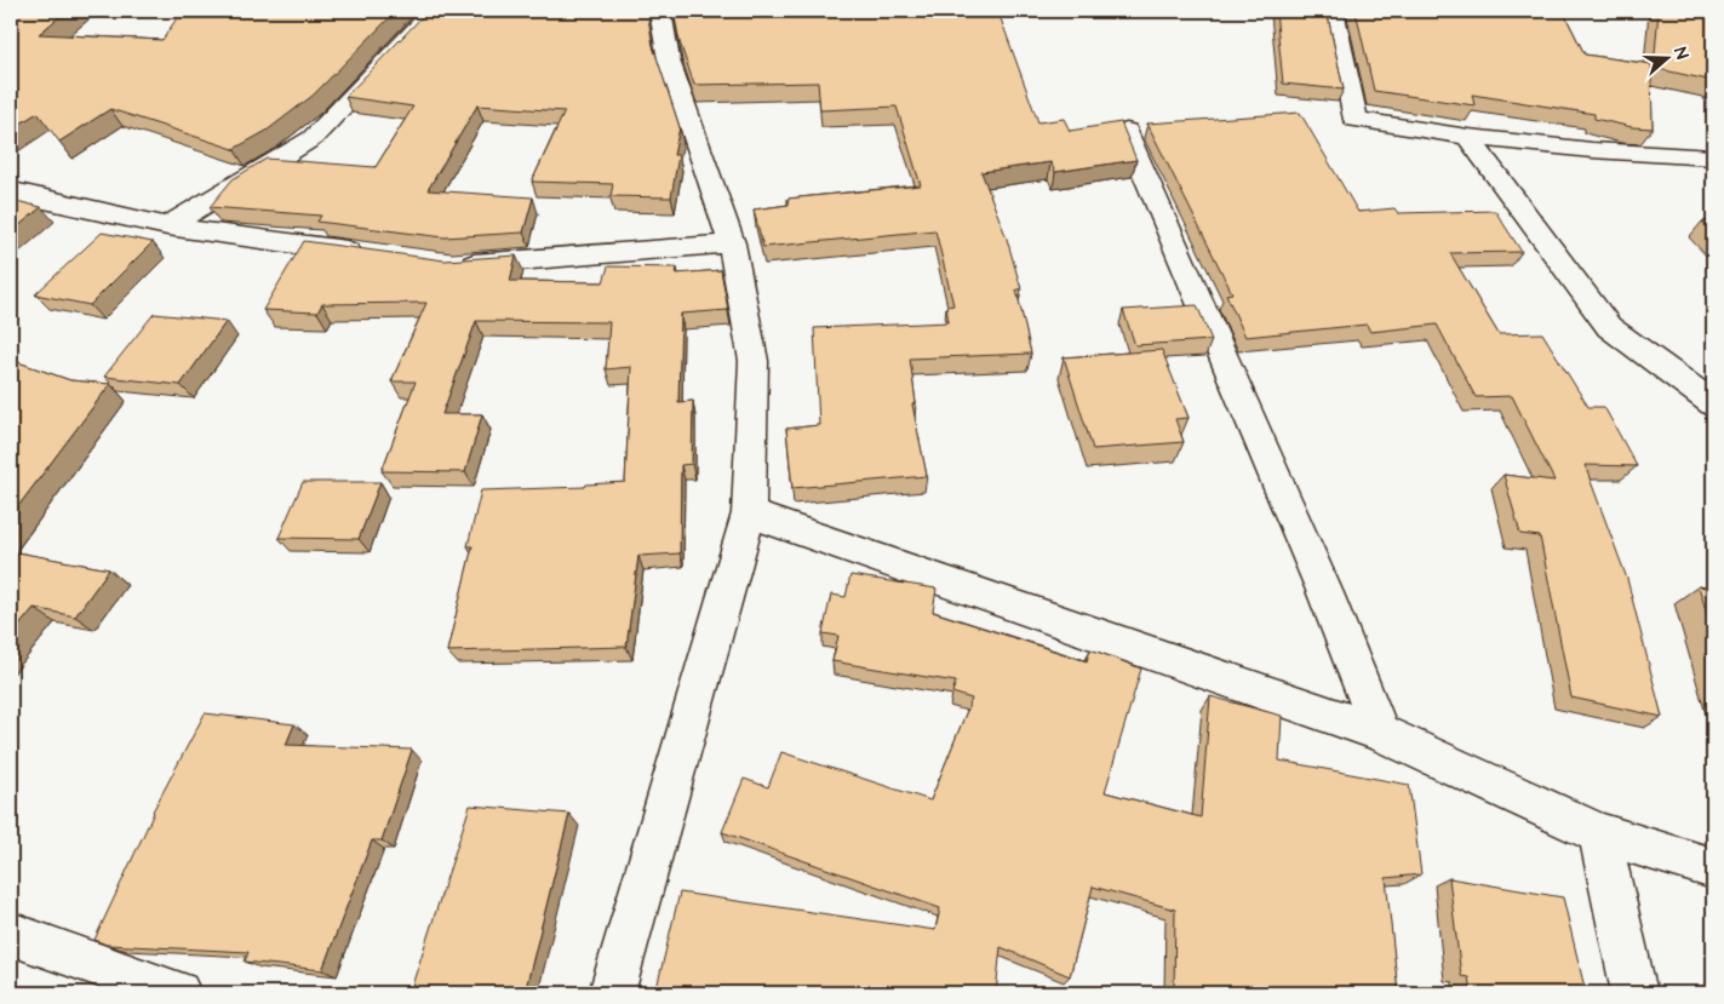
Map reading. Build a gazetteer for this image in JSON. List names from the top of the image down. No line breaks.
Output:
{"north":"right"}
